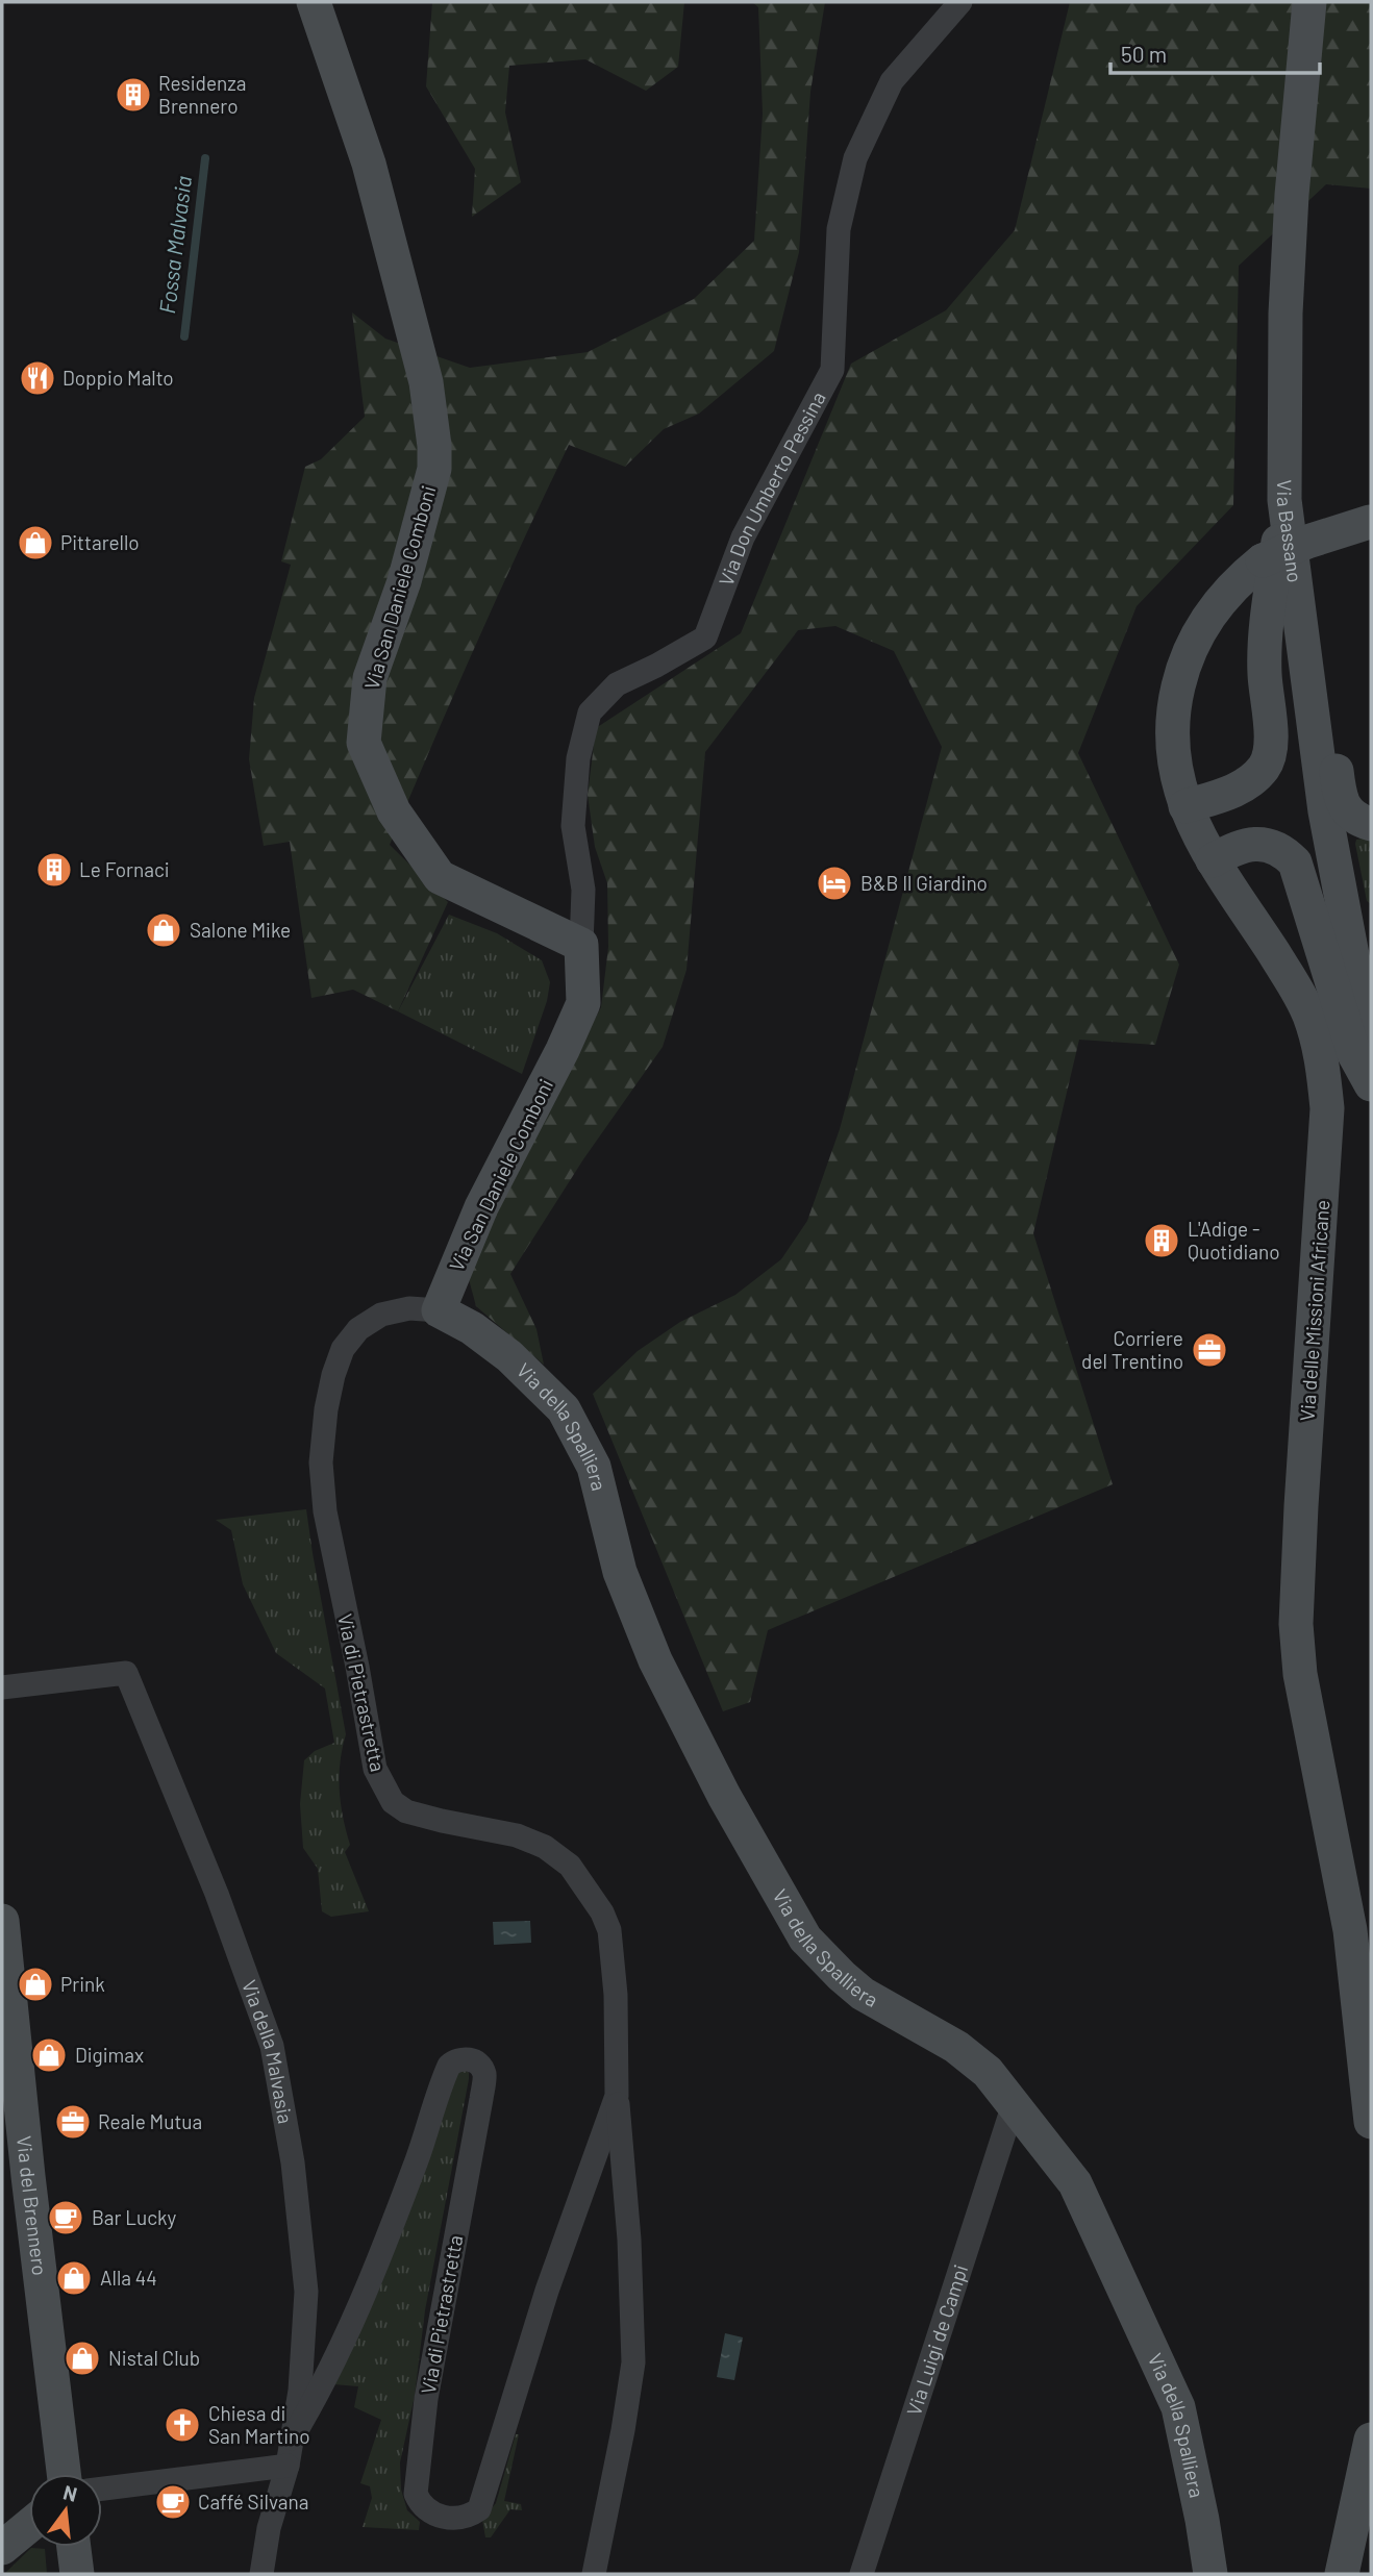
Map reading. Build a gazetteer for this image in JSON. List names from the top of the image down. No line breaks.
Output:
{"streets":{"street":["Via Don Umberto Pessina","Via Bassano","Via San Daniele Comboni","Via delle Missioni Africane","Via della Spalliera","Via di Pietrastretta","Via della Malvasia","Via del Brennero","Via Luigi de Campi"]},"crossings":[["Via Don Umberto Pessina","Via San Daniele Comboni"],["Via San Daniele Comboni","Via della Spalliera"],["Via San Daniele Comboni","Via di Pietrastretta"],["Via della Spalliera","Via di Pietrastretta"],["Via della Spalliera","Via Luigi de Campi"],["Via di Pietrastretta","Via della Malvasia"]],"water":["Fossa Malvasia"],"places":{"building":["Residenza Brennero","Le Fornaci","L'Adige - Quotidiano"],"restaurant":["Doppio Malto"],"shop":["Pittarello","Salone Mike","Prink","Digimax","Alla 44","Nistal Club"],"hotel":["B&B Il Giardino"],"office":["Corriere del Trentino","Reale Mutua"],"cafe":["Bar Lucky","Caffé Silvana"],"church":["Chiesa di San Martino"]},"scale_bar":"50 m","north":"top"}
